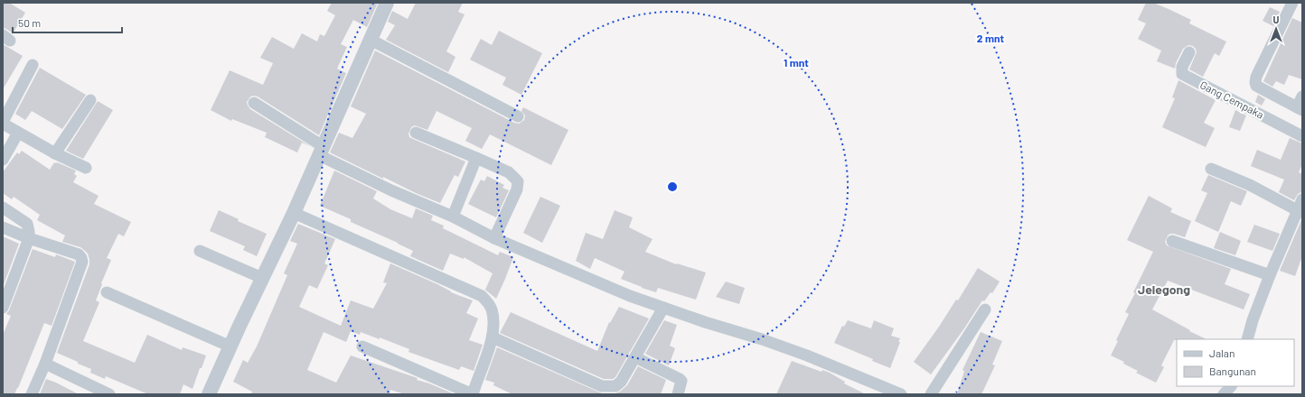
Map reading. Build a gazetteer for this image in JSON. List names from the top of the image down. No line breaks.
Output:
{"streets":{"street":["Gang Cempaka"]},"districts":["Jelegong"],"legend":["Jalan","Bangunan"],"scale_bar":"50 m","north":"top","rings":["2 mnt","1 mnt"]}
